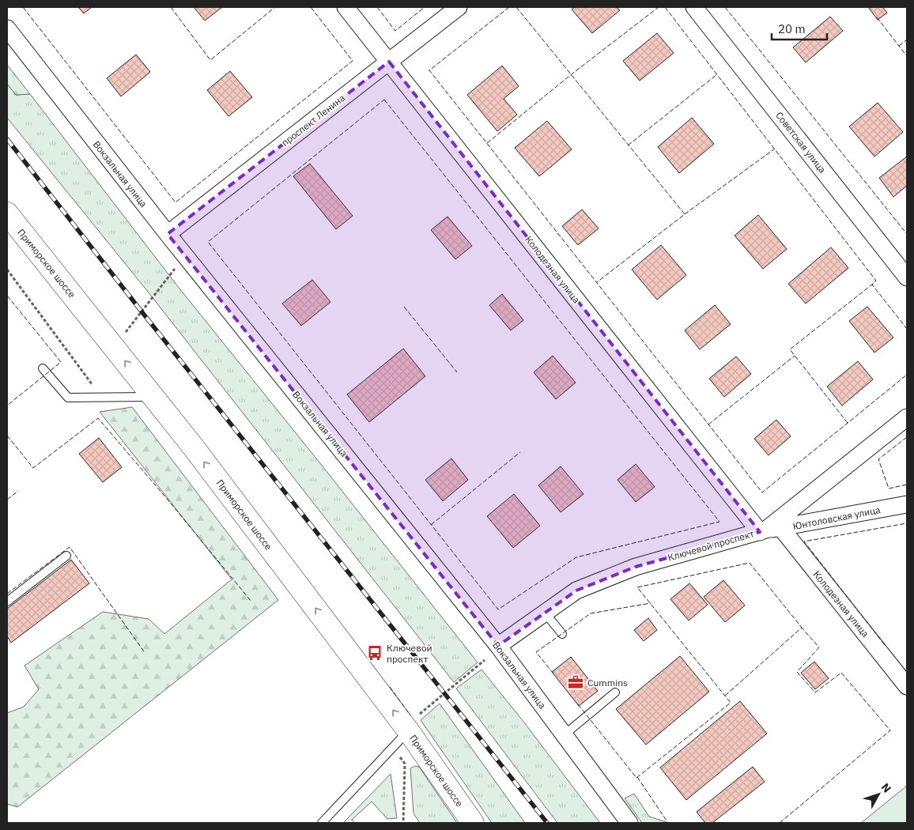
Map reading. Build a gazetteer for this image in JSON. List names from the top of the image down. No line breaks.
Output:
{"streets":{"main road":["Приморское шоссе"],"street":["проспект Ленина","Советская улица","Вокзальная улица","Колодезная улица","Юнтоловская улица","Ключевой проспект"]},"crossings":[["проспект Ленина","Вокзальная улица"],["проспект Ленина","Колодезная улица"],["Вокзальная улица","Ключевой проспект"],["Колодезная улица","Юнтоловская улица"],["Колодезная улица","Ключевой проспект"],["Юнтоловская улица","Ключевой проспект"]],"one_way":["Приморское шоссе"],"places":{"bus stop":["Ключевой проспект"],"office":["Cummins"]},"scale_bar":"20 m","north":"top right"}
